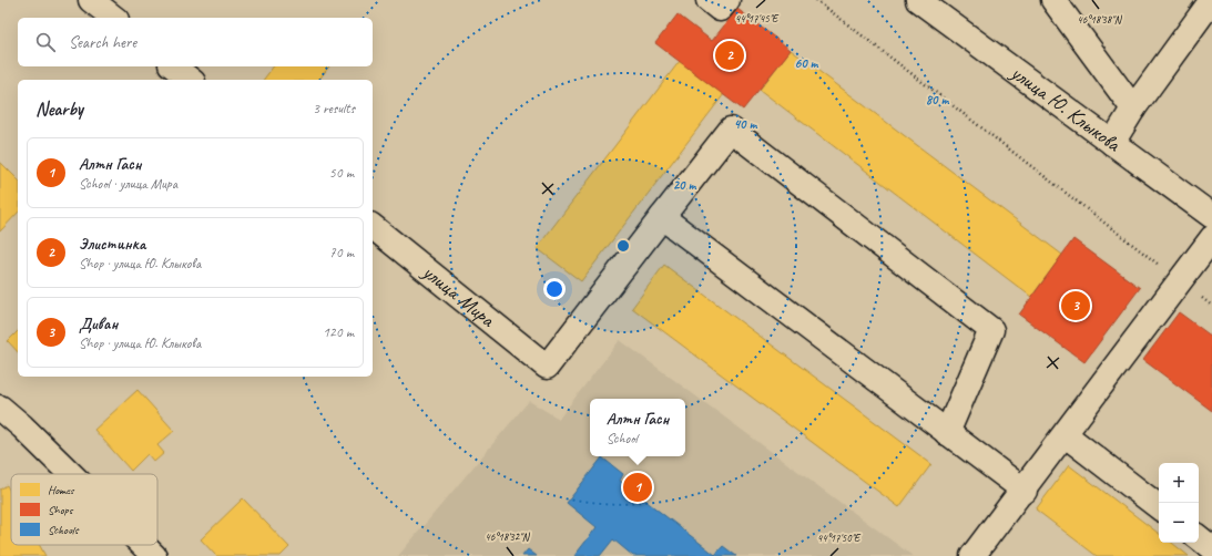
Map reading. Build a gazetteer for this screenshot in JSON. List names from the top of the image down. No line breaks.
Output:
{"streets":{"street":["улица Ю. Клыкова","улица Мира"]},"legend":["Homes","Shops","Schools"],"page":{"search":"Search here","pins":["2","3","1"],"heading":["Nearby","3 results"],"list":[{"mark":"1","name":"Алтн Гасн","note":"School · улица Мира","value":"50 m"},{"mark":"2","name":"Элистинка","note":"Shop · улица Ю. Клыкова","value":"70 m"},{"mark":"3","name":"Диван","note":"Shop · улица Ю. Клыкова","value":"120 m"}],"popup":["Алтн Гасн","School"],"map_buttons":["+","−"]},"coordinates":["44°17'45\"E","46°18'38\"N","46°18'32\"N","44°17'50\"E"],"rings":["60 m","80 m","40 m","20 m"]}
